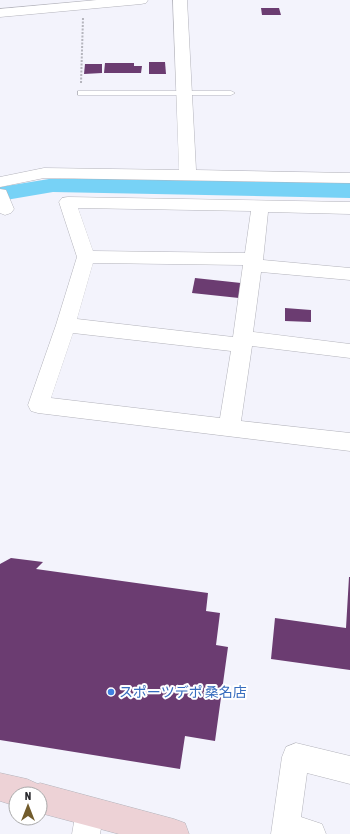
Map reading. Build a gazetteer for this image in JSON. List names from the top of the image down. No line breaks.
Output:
{"places":["スポーツデポ 桑名店"],"north":"top"}
